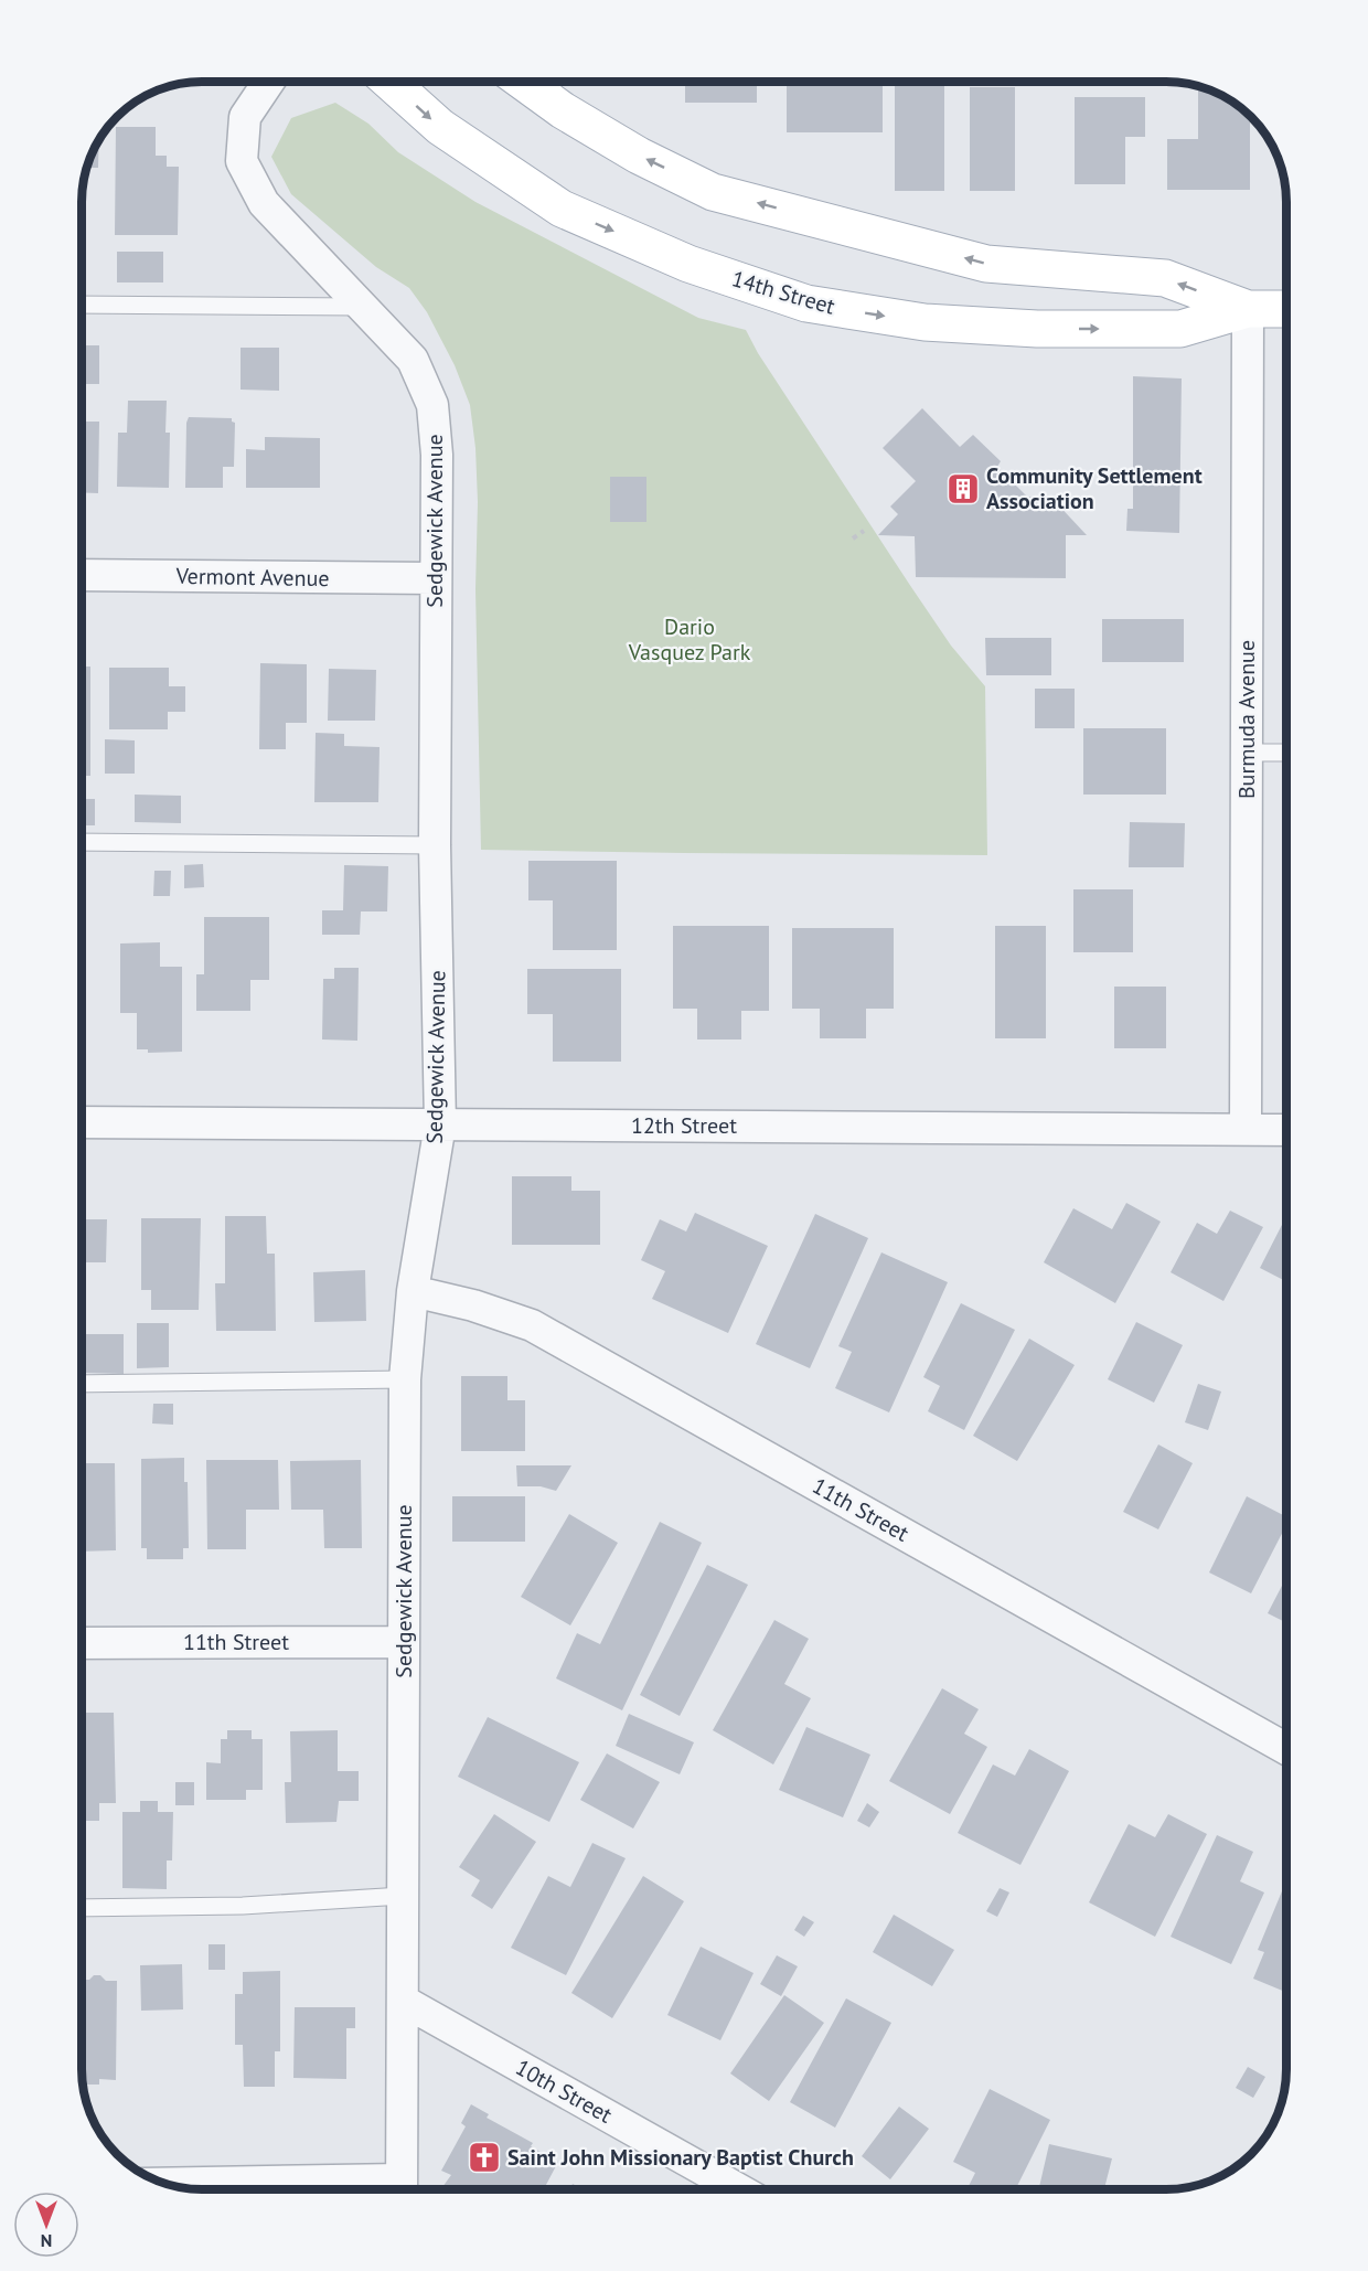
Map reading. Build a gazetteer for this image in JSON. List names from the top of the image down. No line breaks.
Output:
{"streets":{"main road":["14th Street"],"street":["Sedgewick Avenue","Vermont Avenue","Burmuda Avenue","12th Street","11th Street","10th Street"]},"crossings":[["14th Street","Burmuda Avenue"],["Sedgewick Avenue","Vermont Avenue"],["Sedgewick Avenue","12th Street"],["Sedgewick Avenue","11th Street"],["Sedgewick Avenue","10th Street"],["Burmuda Avenue","12th Street"]],"parks":["Dario Vasquez Park"],"places":{"building":["Community Settlement Association"],"church":["Saint John Missionary Baptist Church"]},"north":"bottom"}
